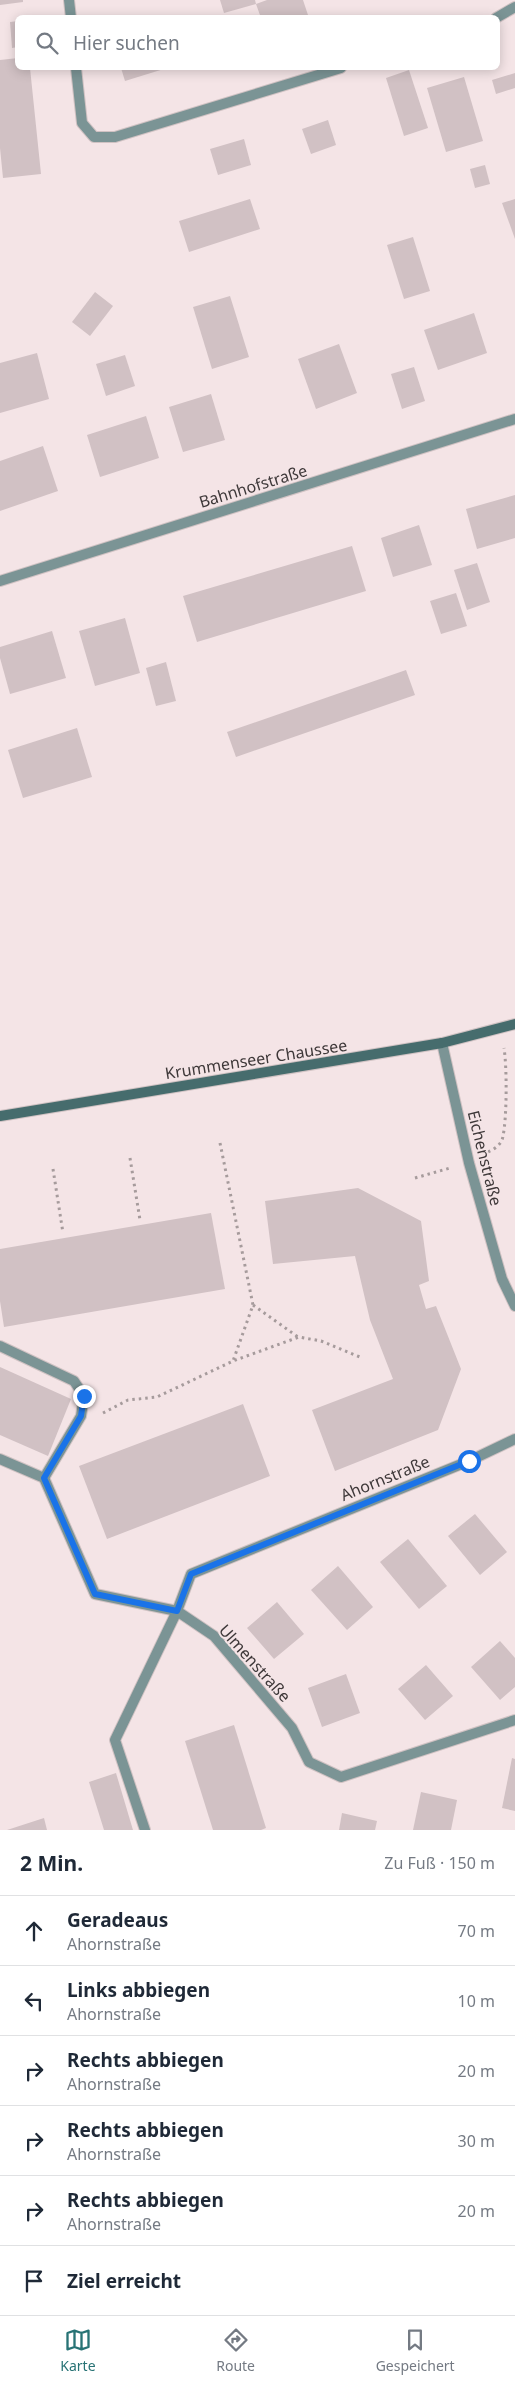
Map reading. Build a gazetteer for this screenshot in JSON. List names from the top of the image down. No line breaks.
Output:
{"streets":{"main road":["Krummenseer Chaussee"],"street":["Bahnhofstraße","Eichenstraße","Ahornstraße","Ulmenstraße"]},"crossings":[["Krummenseer Chaussee","Eichenstraße"],["Ahornstraße","Ulmenstraße"]],"page":{"search":"Hier suchen","heading":["2 Min.","Zu Fuß · 150 m"],"list":[["Geradeaus","Ahornstraße","70 m"],["Links abbiegen","Ahornstraße","10 m"],["Rechts abbiegen","Ahornstraße","20 m"],["Rechts abbiegen","Ahornstraße","30 m"],["Rechts abbiegen","Ahornstraße","20 m"],"Ziel erreicht"],"nav":["Karte","Route","Gespeichert"]}}
